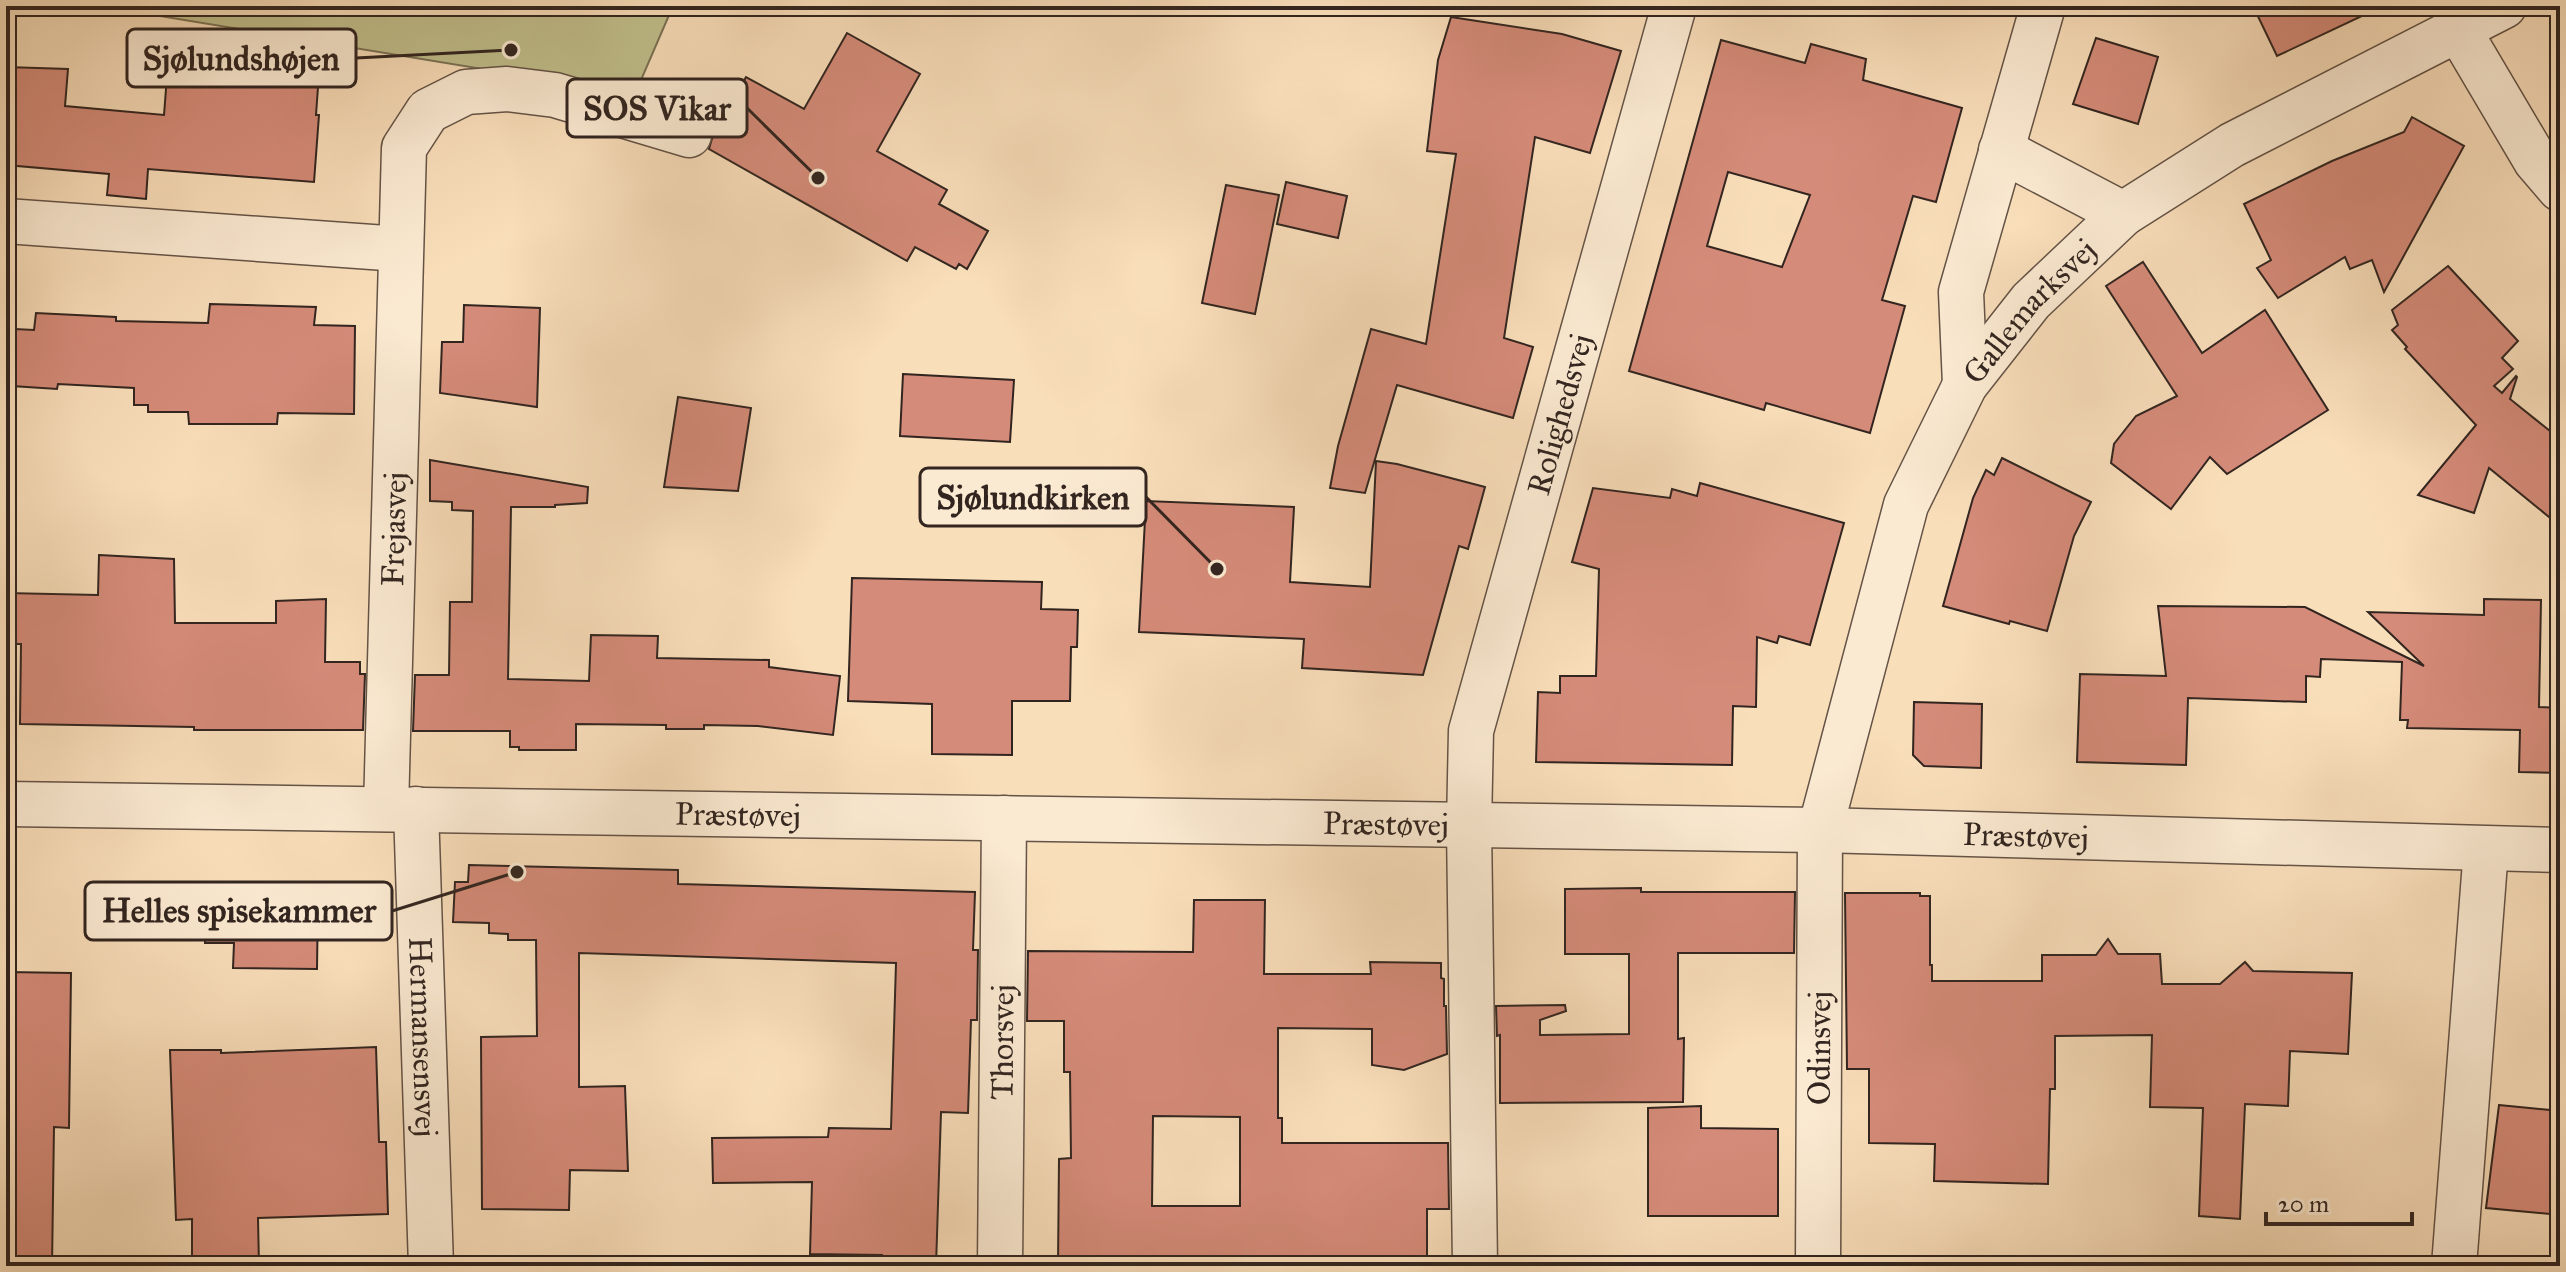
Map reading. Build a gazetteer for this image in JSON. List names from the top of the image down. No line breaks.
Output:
{"streets":{"street":["Gallemarksvej","Rolighedsvej","Frejasvej","Præstøvej","Hermansensvej","Thorsvej","Odinsvej"]},"crossings":[["Gallemarksvej","Præstøvej"],["Gallemarksvej","Odinsvej"],["Rolighedsvej","Præstøvej"],["Frejasvej","Præstøvej"],["Frejasvej","Hermansensvej"],["Præstøvej","Hermansensvej"],["Præstøvej","Thorsvej"],["Præstøvej","Odinsvej"]],"places":["Sjølundshøjen","SOS Vikar","Sjølundkirken","Helles spisekammer"],"scale_bar":"20 m"}
